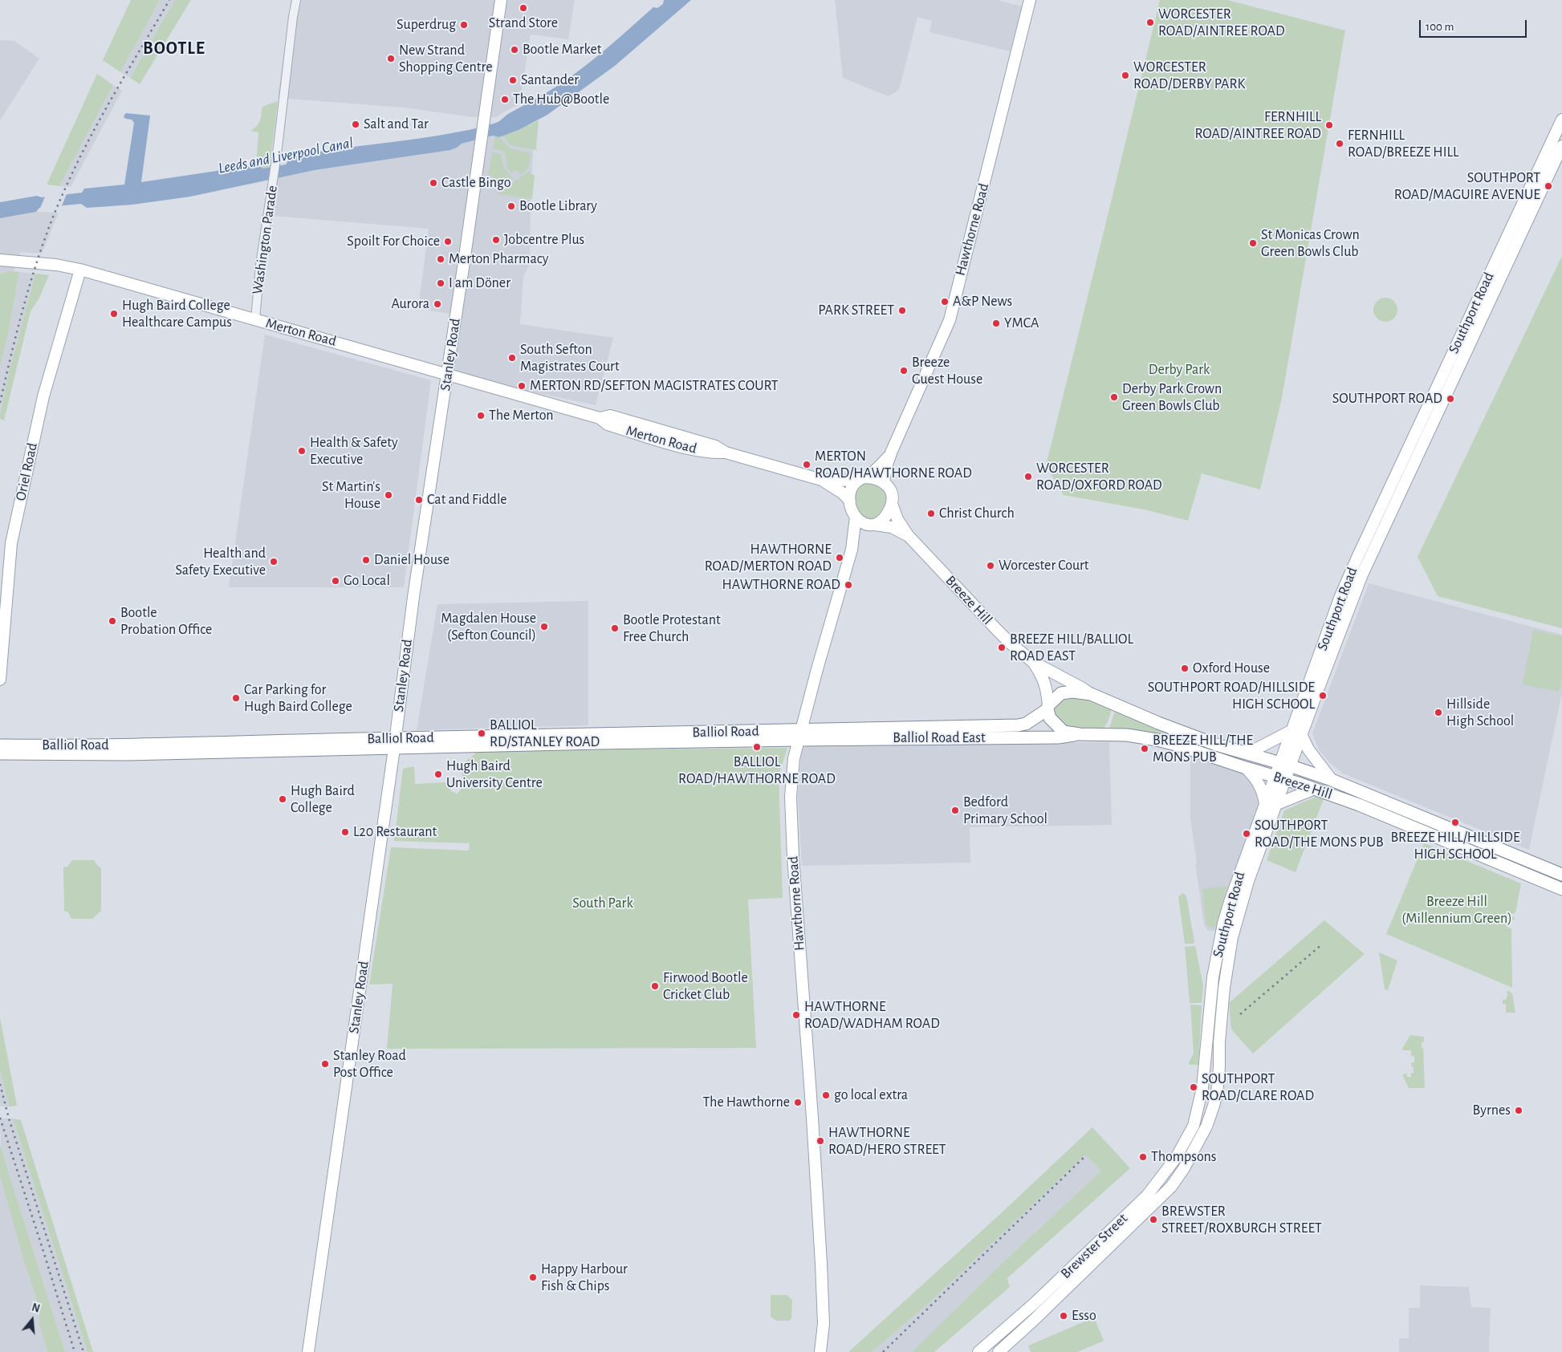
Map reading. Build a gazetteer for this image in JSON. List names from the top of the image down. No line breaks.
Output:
{"streets":{"highway":["Breeze Hill","Balliol Road","Balliol Road East"],"main road":["Hawthorne Road","Southport Road","Merton Road","Stanley Road","Oriel Road","Brewster Street"],"street":["Washington Parade"]},"crossings":[["Hawthorne Road","Merton Road"],["Hawthorne Road","Breeze Hill"],["Hawthorne Road","Balliol Road"],["Hawthorne Road","Balliol Road East"],["Washington Parade","Merton Road"],["Southport Road","Breeze Hill"],["Southport Road","Brewster Street"],["Merton Road","Stanley Road"],["Merton Road","Oriel Road"],["Merton Road","Breeze Hill"],["Stanley Road","Balliol Road"],["Breeze Hill","Balliol Road East"],["Balliol Road","Balliol Road East"]],"districts":["BOOTLE"],"water":["Leeds and Liverpool Canal"],"parks":["Derby Park","Breeze Hill (Millennium Green)","South Park"],"places":["Strand Store","WORCESTER ROAD/AINTREE ROAD","Superdrug","Bootle Market","New Strand Shopping Centre","WORCESTER ROAD/DERBY PARK","Santander","The Hub@Bootle","Salt and Tar","FERNHILL ROAD/AINTREE ROAD","FERNHILL ROAD/BREEZE HILL","Castle Bingo","SOUTHPORT ROAD/MAGUIRE AVENUE","Bootle Library","Jobcentre Plus","Spoilt For Choice","St Monicas Crown Green Bowls Club","Merton Pharmacy","I am Döner","A&P News","Aurora","PARK STREET","Hugh Baird College Healthcare Campus","YMCA","South Sefton Magistrates Court","Breeze Guest House","MERTON RD/SEFTON MAGISTRATES COURT","Derby Park Crown Green Bowls Club","SOUTHPORT ROAD","The Merton","Health & Safety Executive","MERTON ROAD/HAWTHORNE ROAD","WORCESTER ROAD/OXFORD ROAD","St Martin's House","Cat and Fiddle","Christ Church","HAWTHORNE ROAD/MERTON ROAD","Daniel House","Health and Safety Executive","Worcester Court","Go Local","HAWTHORNE ROAD","Bootle Probation Office","Magdalen House (Sefton Council)","Bootle Protestant Free Church","BREEZE HILL/BALLIOL ROAD EAST","Oxford House","SOUTHPORT ROAD/HILLSIDE HIGH SCHOOL","Car Parking for Hugh Baird College","Hillside High School","BALLIOL RD/STANLEY ROAD","BALLIOL ROAD/HAWTHORNE ROAD","BREEZE HILL/THE MONS PUB","Hugh Baird University Centre","Hugh Baird College","Bedford Primary School","BREEZE HILL/HILLSIDE HIGH SCHOOL","L20 Restaurant","SOUTHPORT ROAD/THE MONS PUB","Firwood Bootle Cricket Club","HAWTHORNE ROAD/WADHAM ROAD","Stanley Road Post Office","SOUTHPORT ROAD/CLARE ROAD","go local extra","The Hawthorne","Byrnes","HAWTHORNE ROAD/HERO STREET","Thompsons","BREWSTER STREET/ROXBURGH STREET","Happy Harbour Fish & Chips","Esso"],"scale_bar":"100 m","north":"top"}
